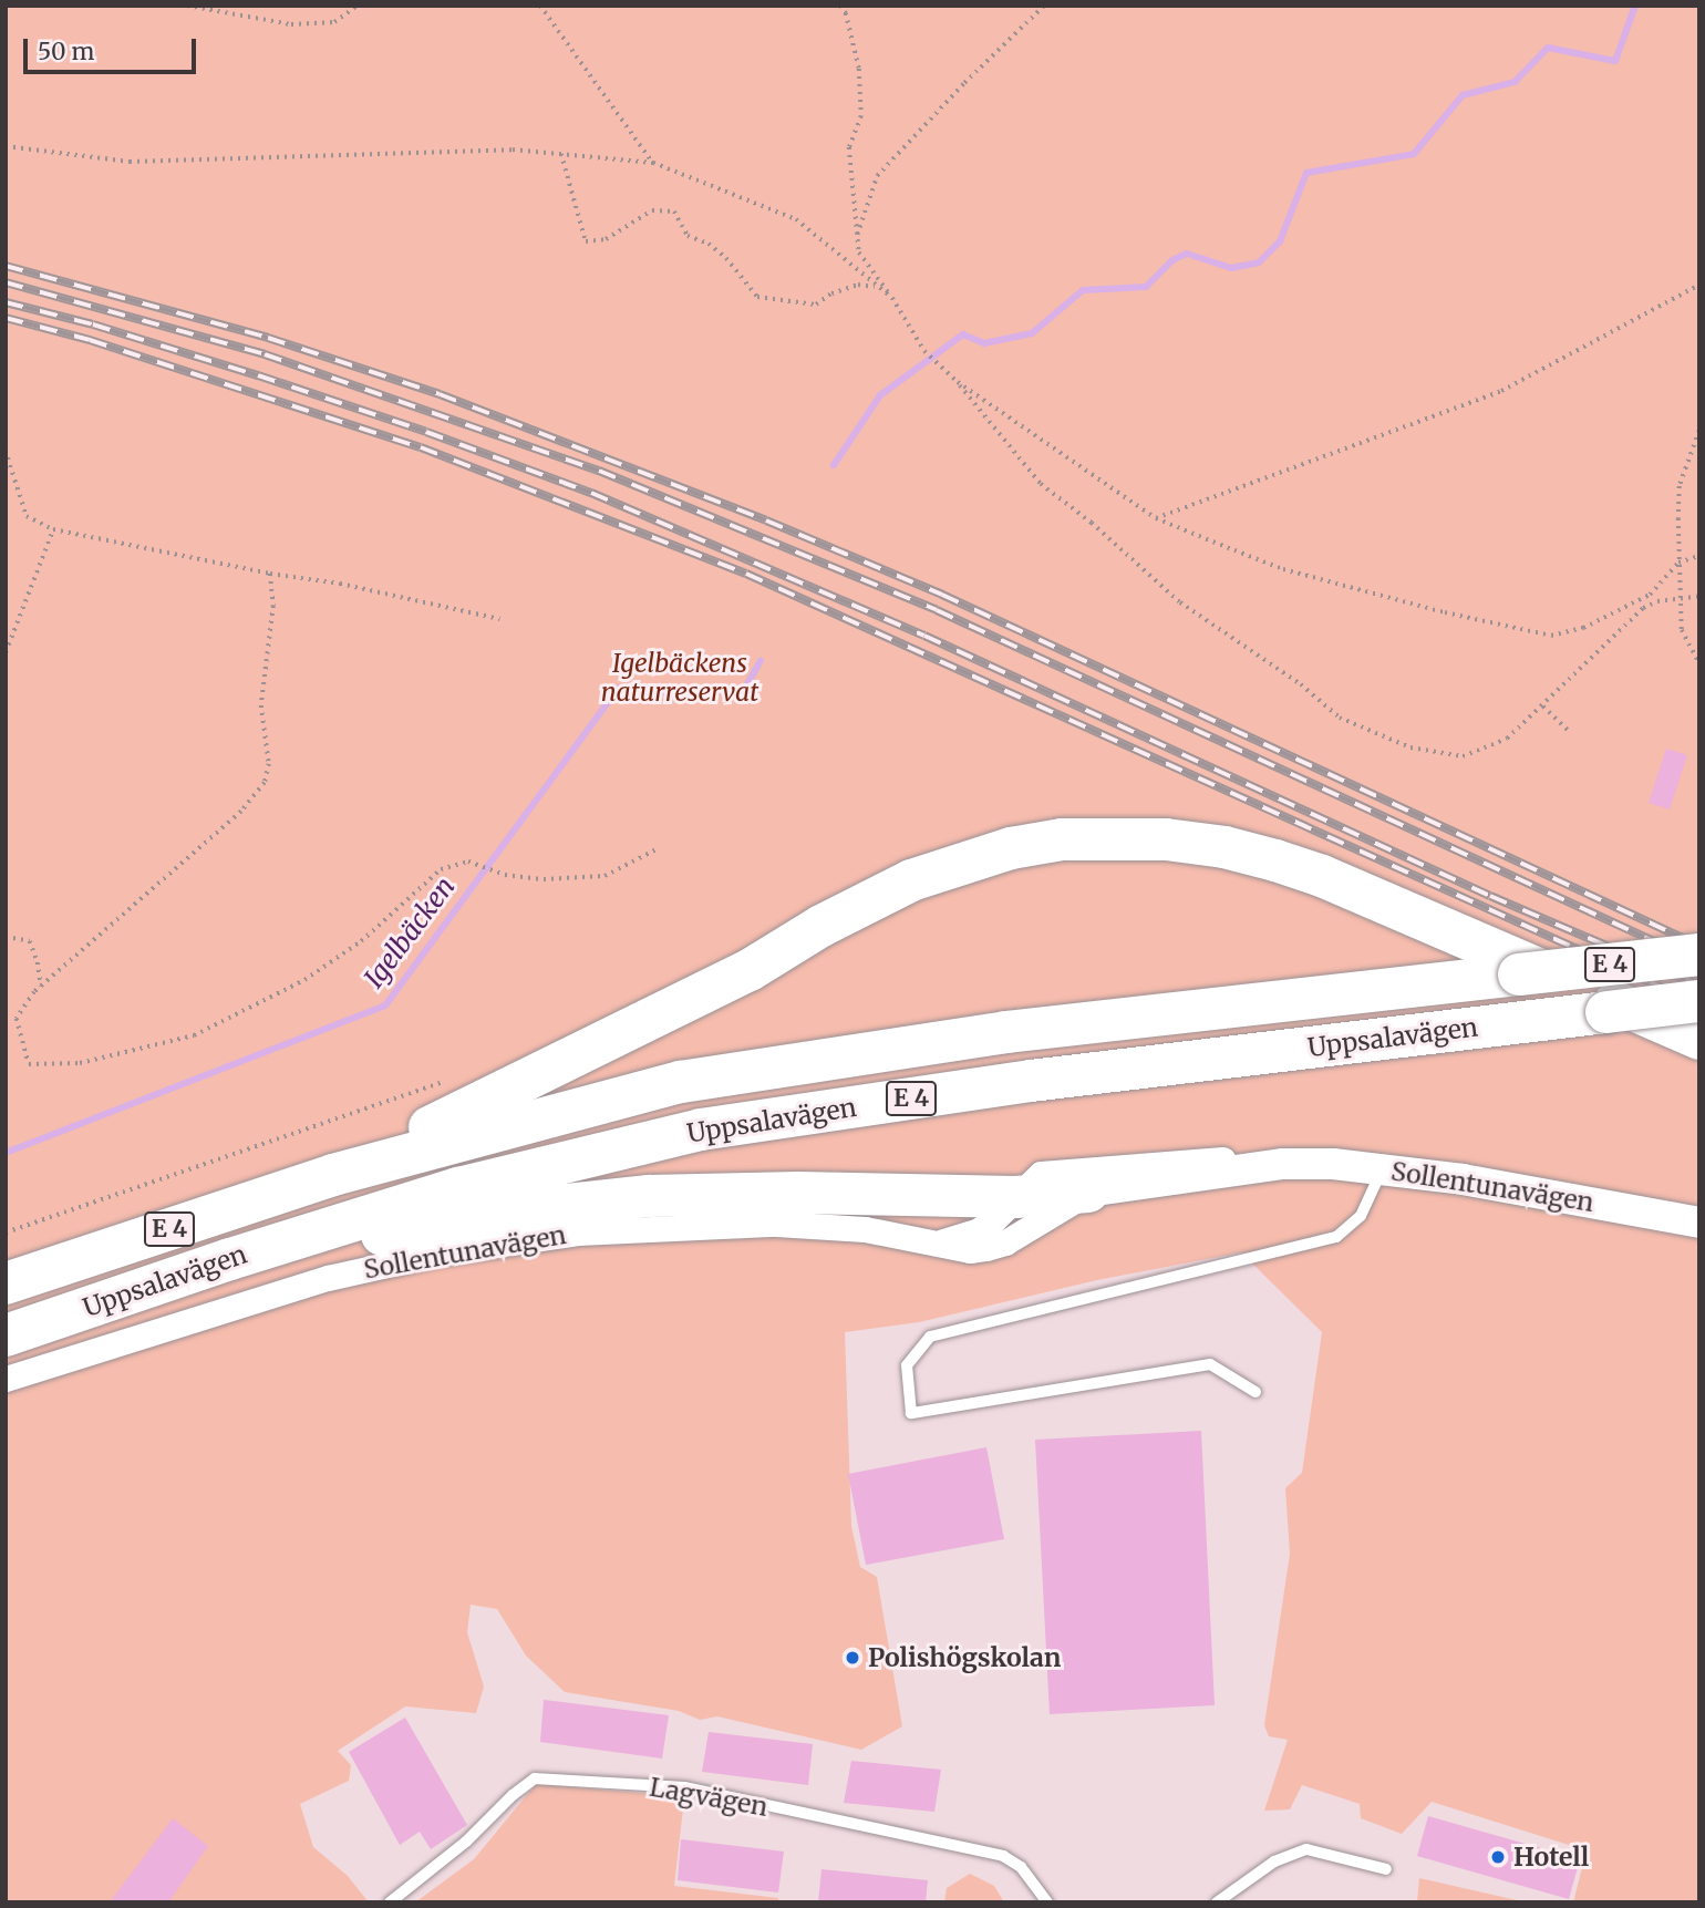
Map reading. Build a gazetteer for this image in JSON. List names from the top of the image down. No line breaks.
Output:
{"streets":{"highway":["E 4","Uppsalavägen"],"street":["Sollentunavägen"],"lane":["Lagvägen"]},"water":["Igelbäcken"],"parks":["Igelbäckens naturreservat"],"places":["Polishögskolan","Hotell"],"scale_bar":"50 m"}
